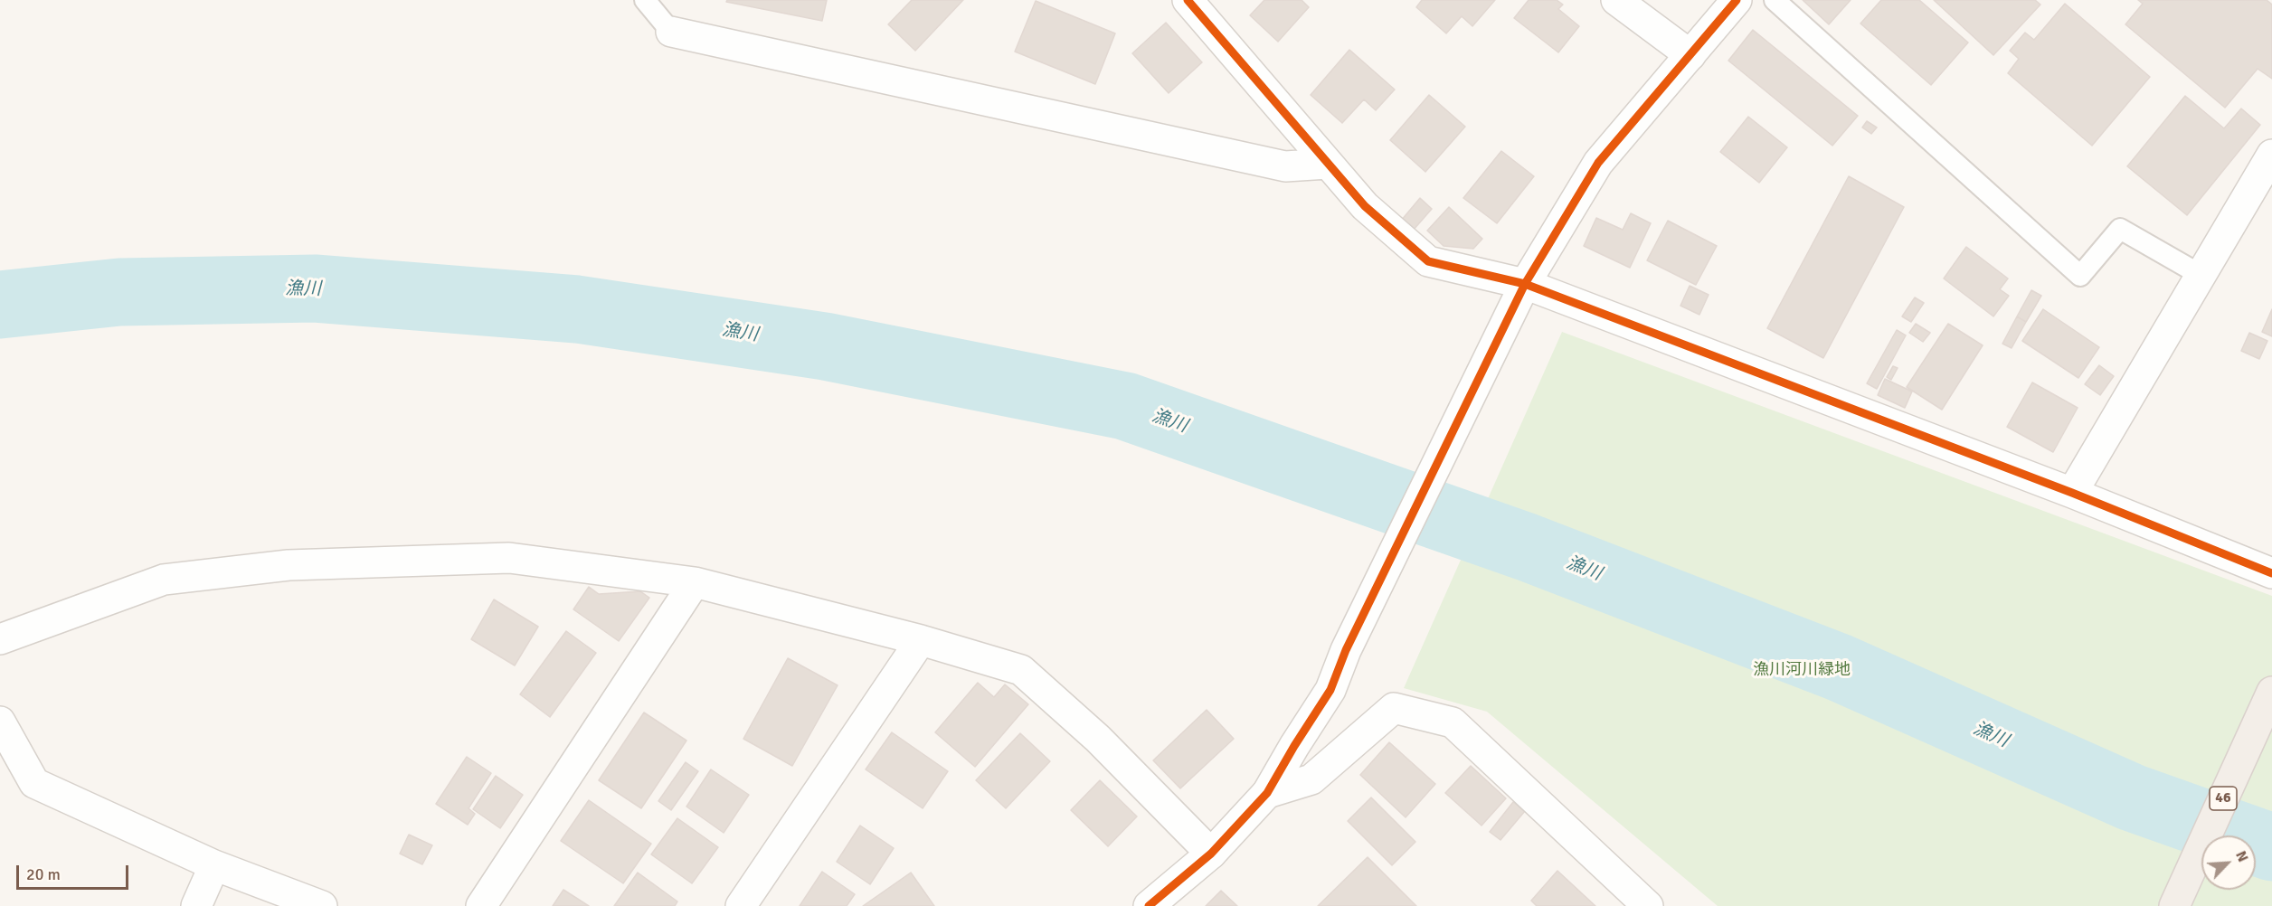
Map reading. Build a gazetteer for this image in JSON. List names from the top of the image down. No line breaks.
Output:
{"streets":{"main road":["46"]},"water":["漁川"],"parks":["漁川河川緑地"],"scale_bar":"20 m","north":"top right"}
